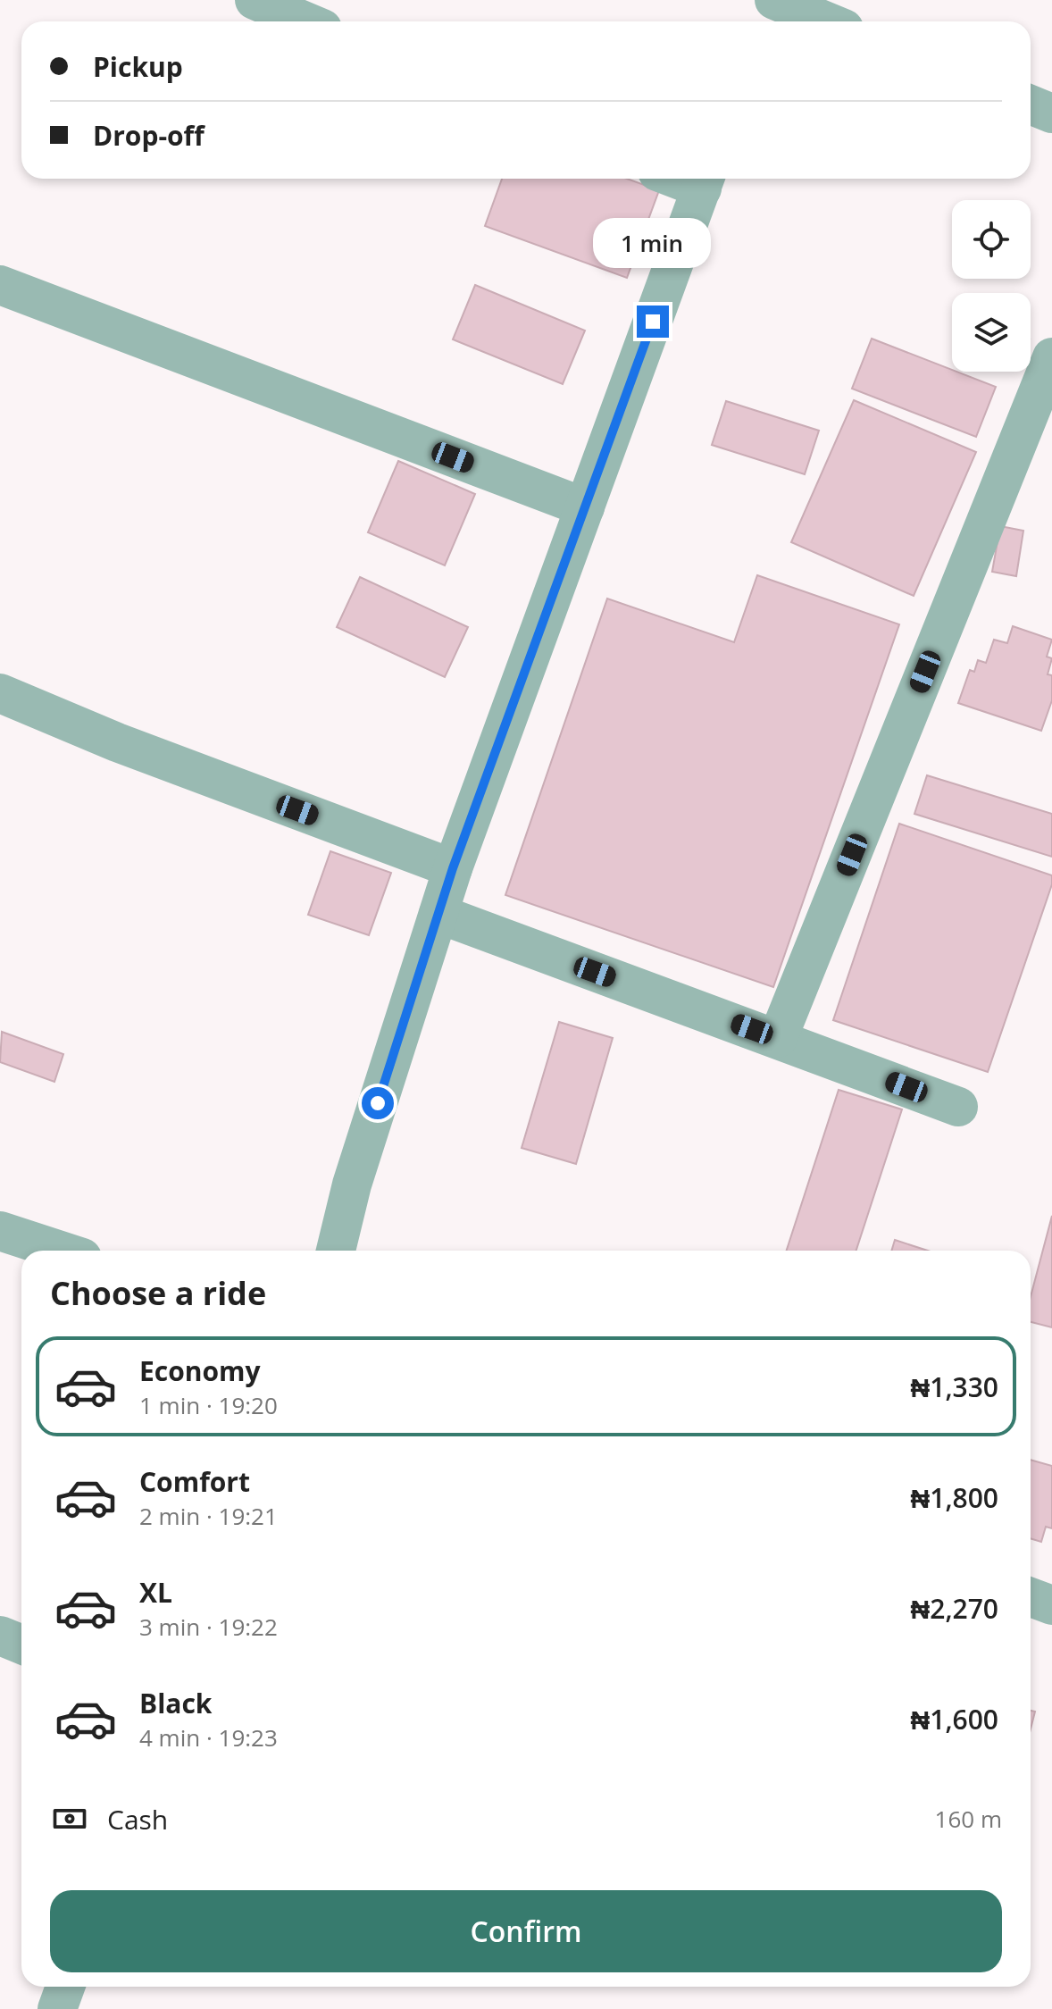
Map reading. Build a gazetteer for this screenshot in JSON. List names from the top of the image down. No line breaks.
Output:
{"page":{"banner":["Pickup","Drop-off"],"bubble":"1 min","heading":"Choose a ride","list":[{"name":"Economy","note":"1 min · 19:20","value":"₦1,330"},{"name":"Comfort","note":"2 min · 19:21","value":"₦1,800"},{"name":"XL","note":"3 min · 19:22","value":"₦2,270"},{"name":"Black","note":"4 min · 19:23","value":"₦1,600"}],"pay":["Cash","160 m"],"buttons":"Confirm"}}
